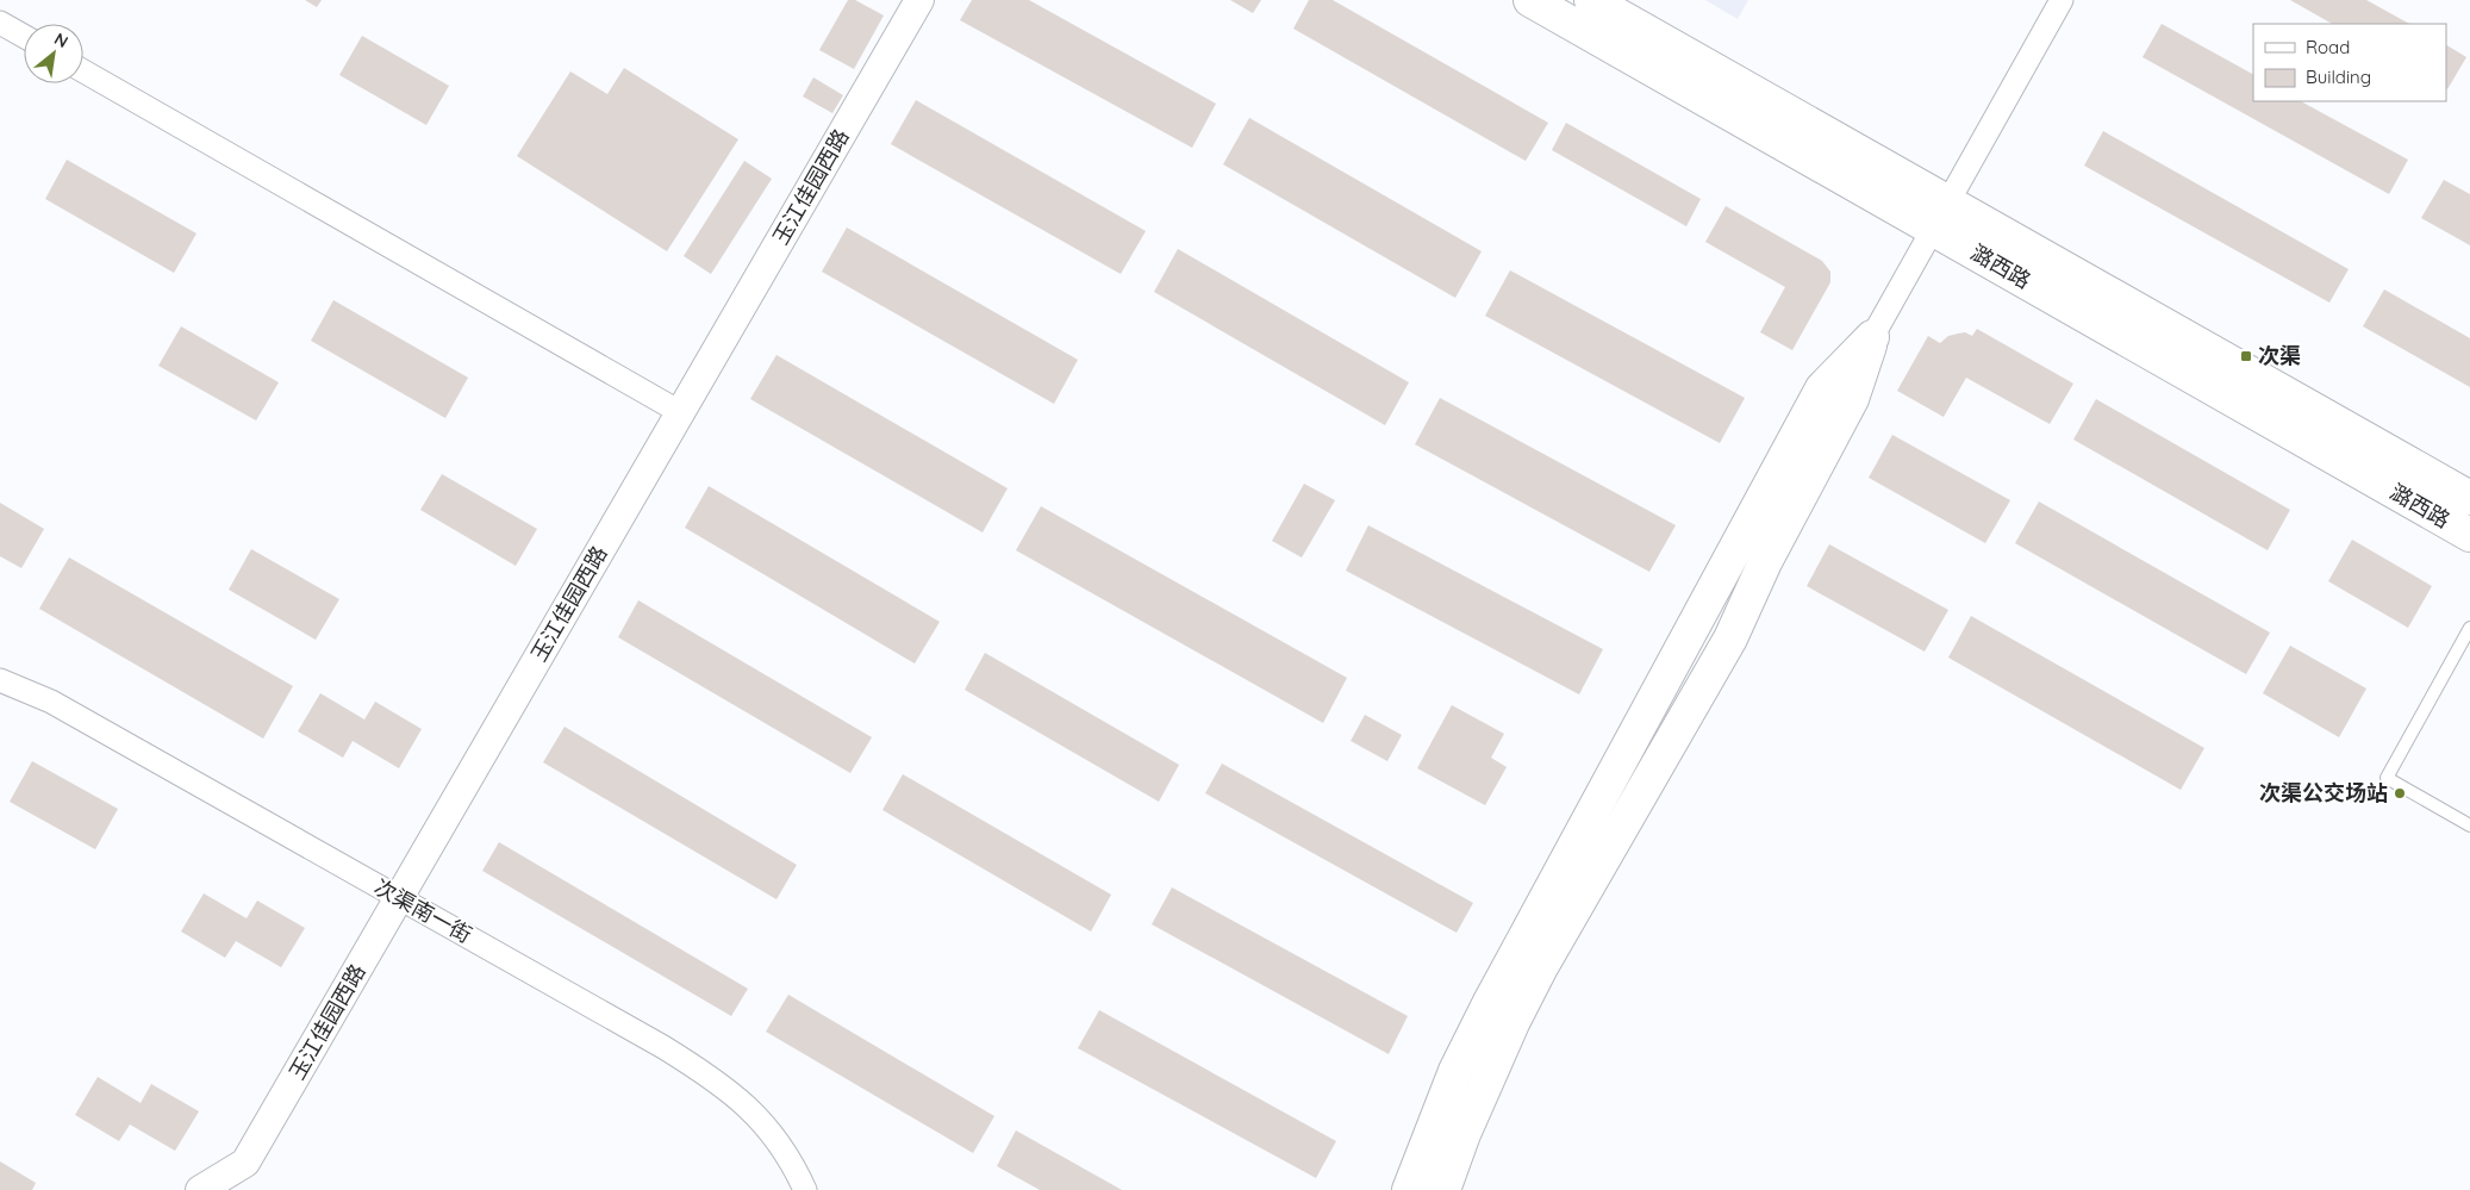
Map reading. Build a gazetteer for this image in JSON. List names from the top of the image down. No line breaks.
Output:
{"streets":{"main road":["潞西路"],"street":["玉江佳园西路","次渠南一街"]},"crossings":[["玉江佳园西路","次渠南一街"]],"places":{"transit":["次渠"],"other":["次渠公交场站"]},"legend":["Road","Building"],"north":"top right"}
